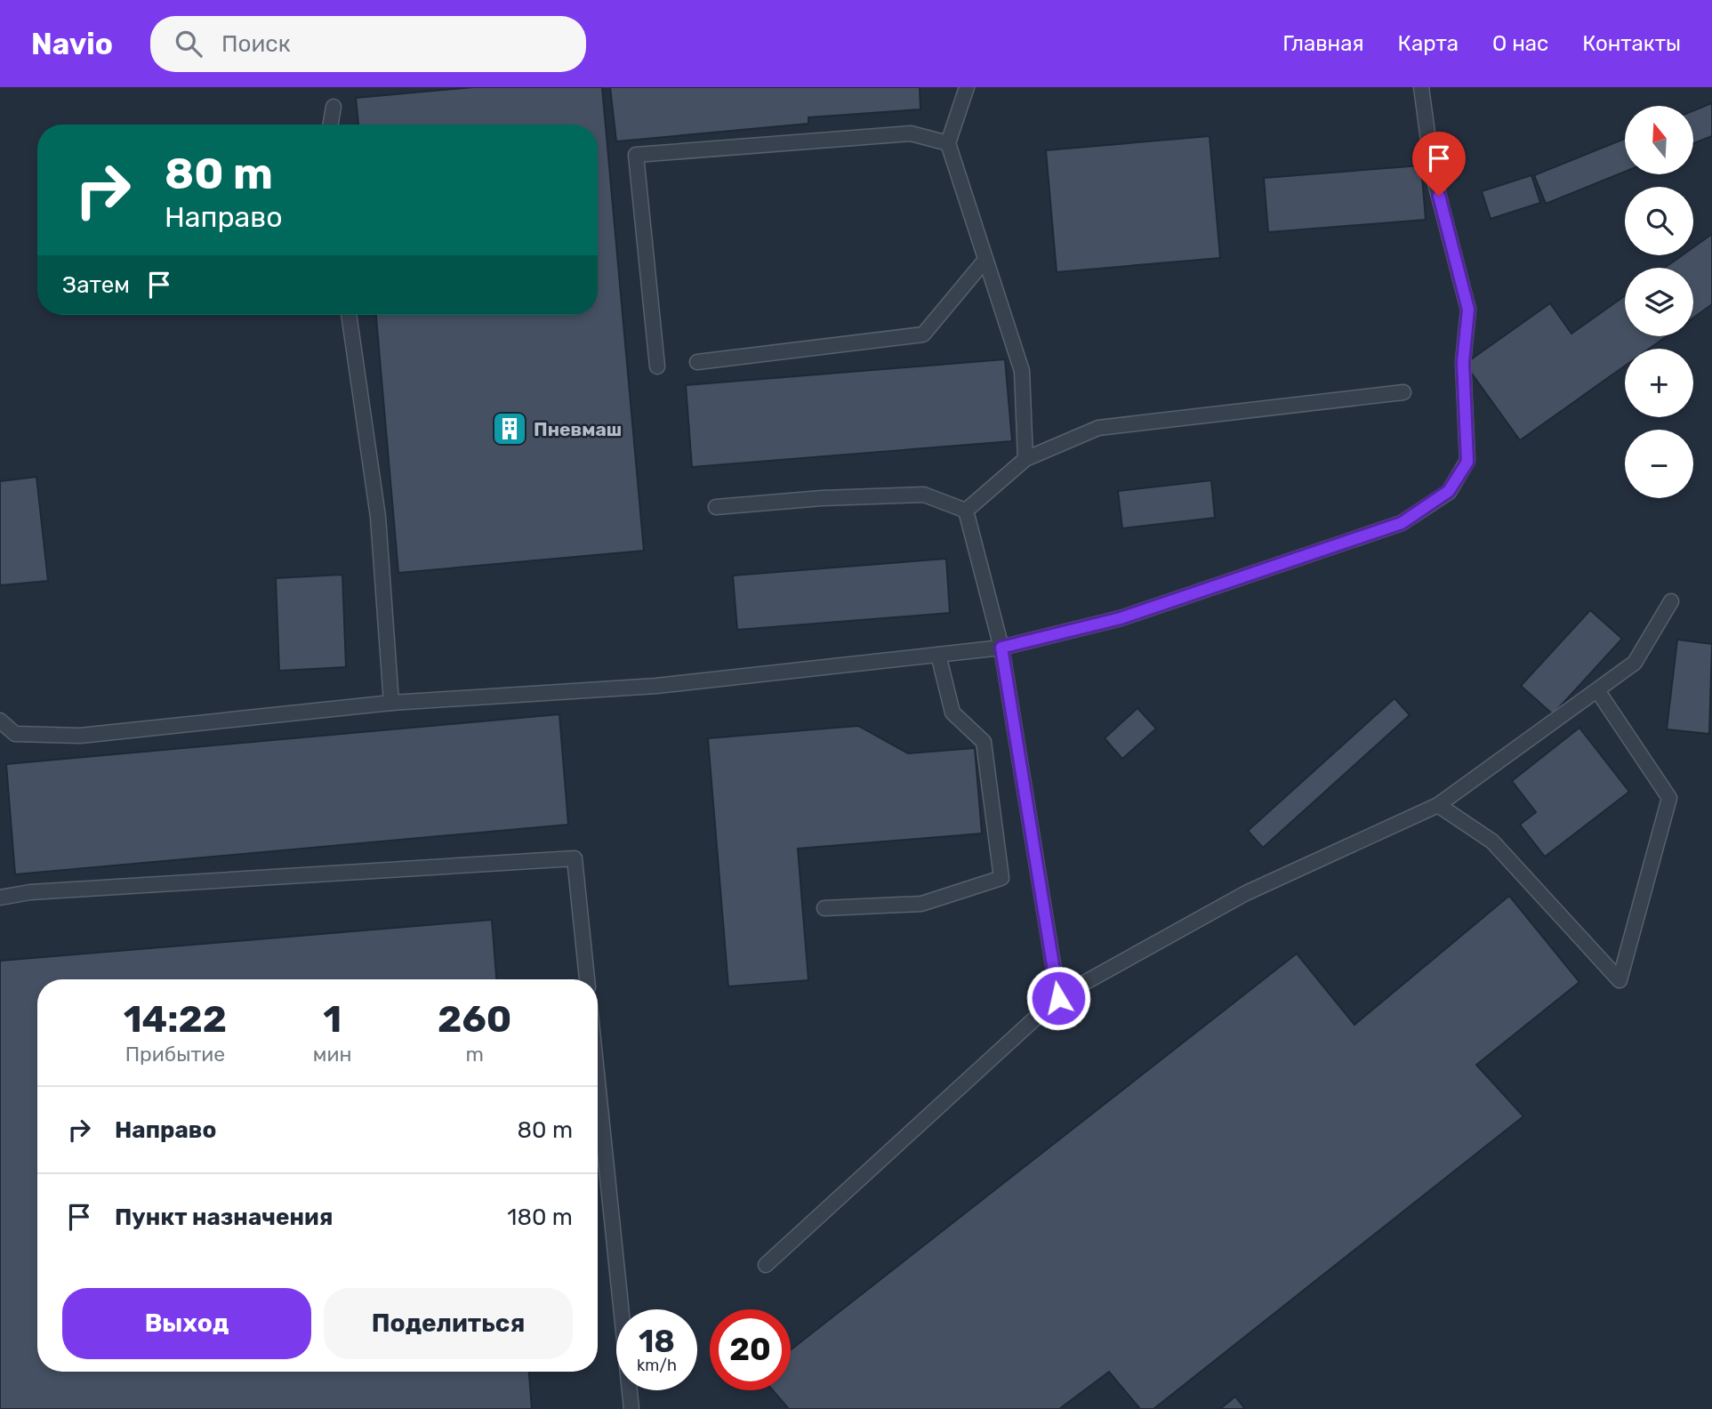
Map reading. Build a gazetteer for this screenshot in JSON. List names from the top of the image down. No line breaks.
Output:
{"places":{"building":["Пневмаш"]},"north":"top","page":{"header":"Navio","search":"Поиск","nav":["Главная","Карта","О нас","Контакты"],"map_buttons":["+","−"],"turn":["80 m","Направо"],"then":"Затем","eta":["14:22","Прибытие","1","мин","260","m"],"list":[{"name":"Направо","value":"80 m"},{"name":"Пункт назначения","value":"180 m"}],"buttons":["Выход","Поделиться"],"speed":"18 km/h","limit":"20"}}
